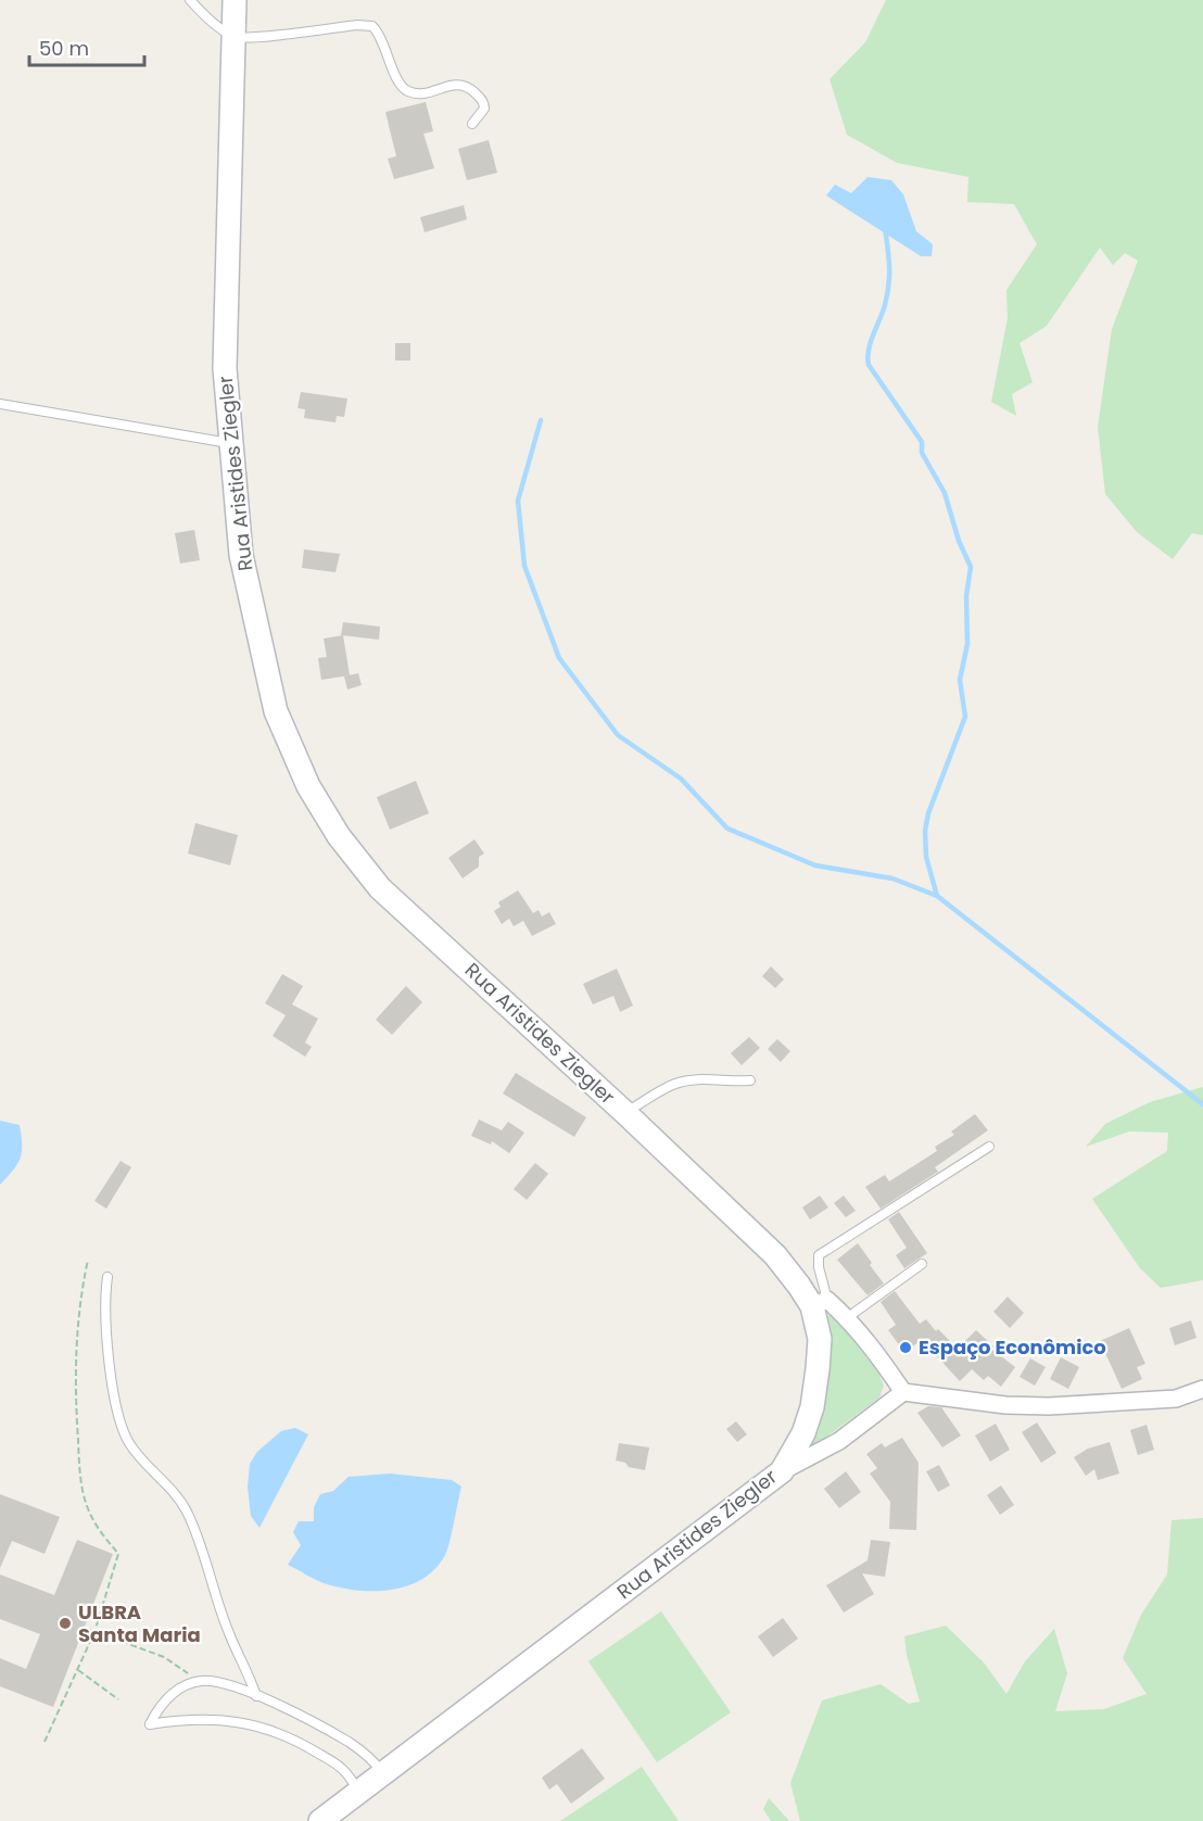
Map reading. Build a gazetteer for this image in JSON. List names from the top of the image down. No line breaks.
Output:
{"streets":{"main road":["Rua Aristides Ziegler"]},"places":["Espaço Econômico","ULBRA Santa Maria"],"scale_bar":"50 m"}
